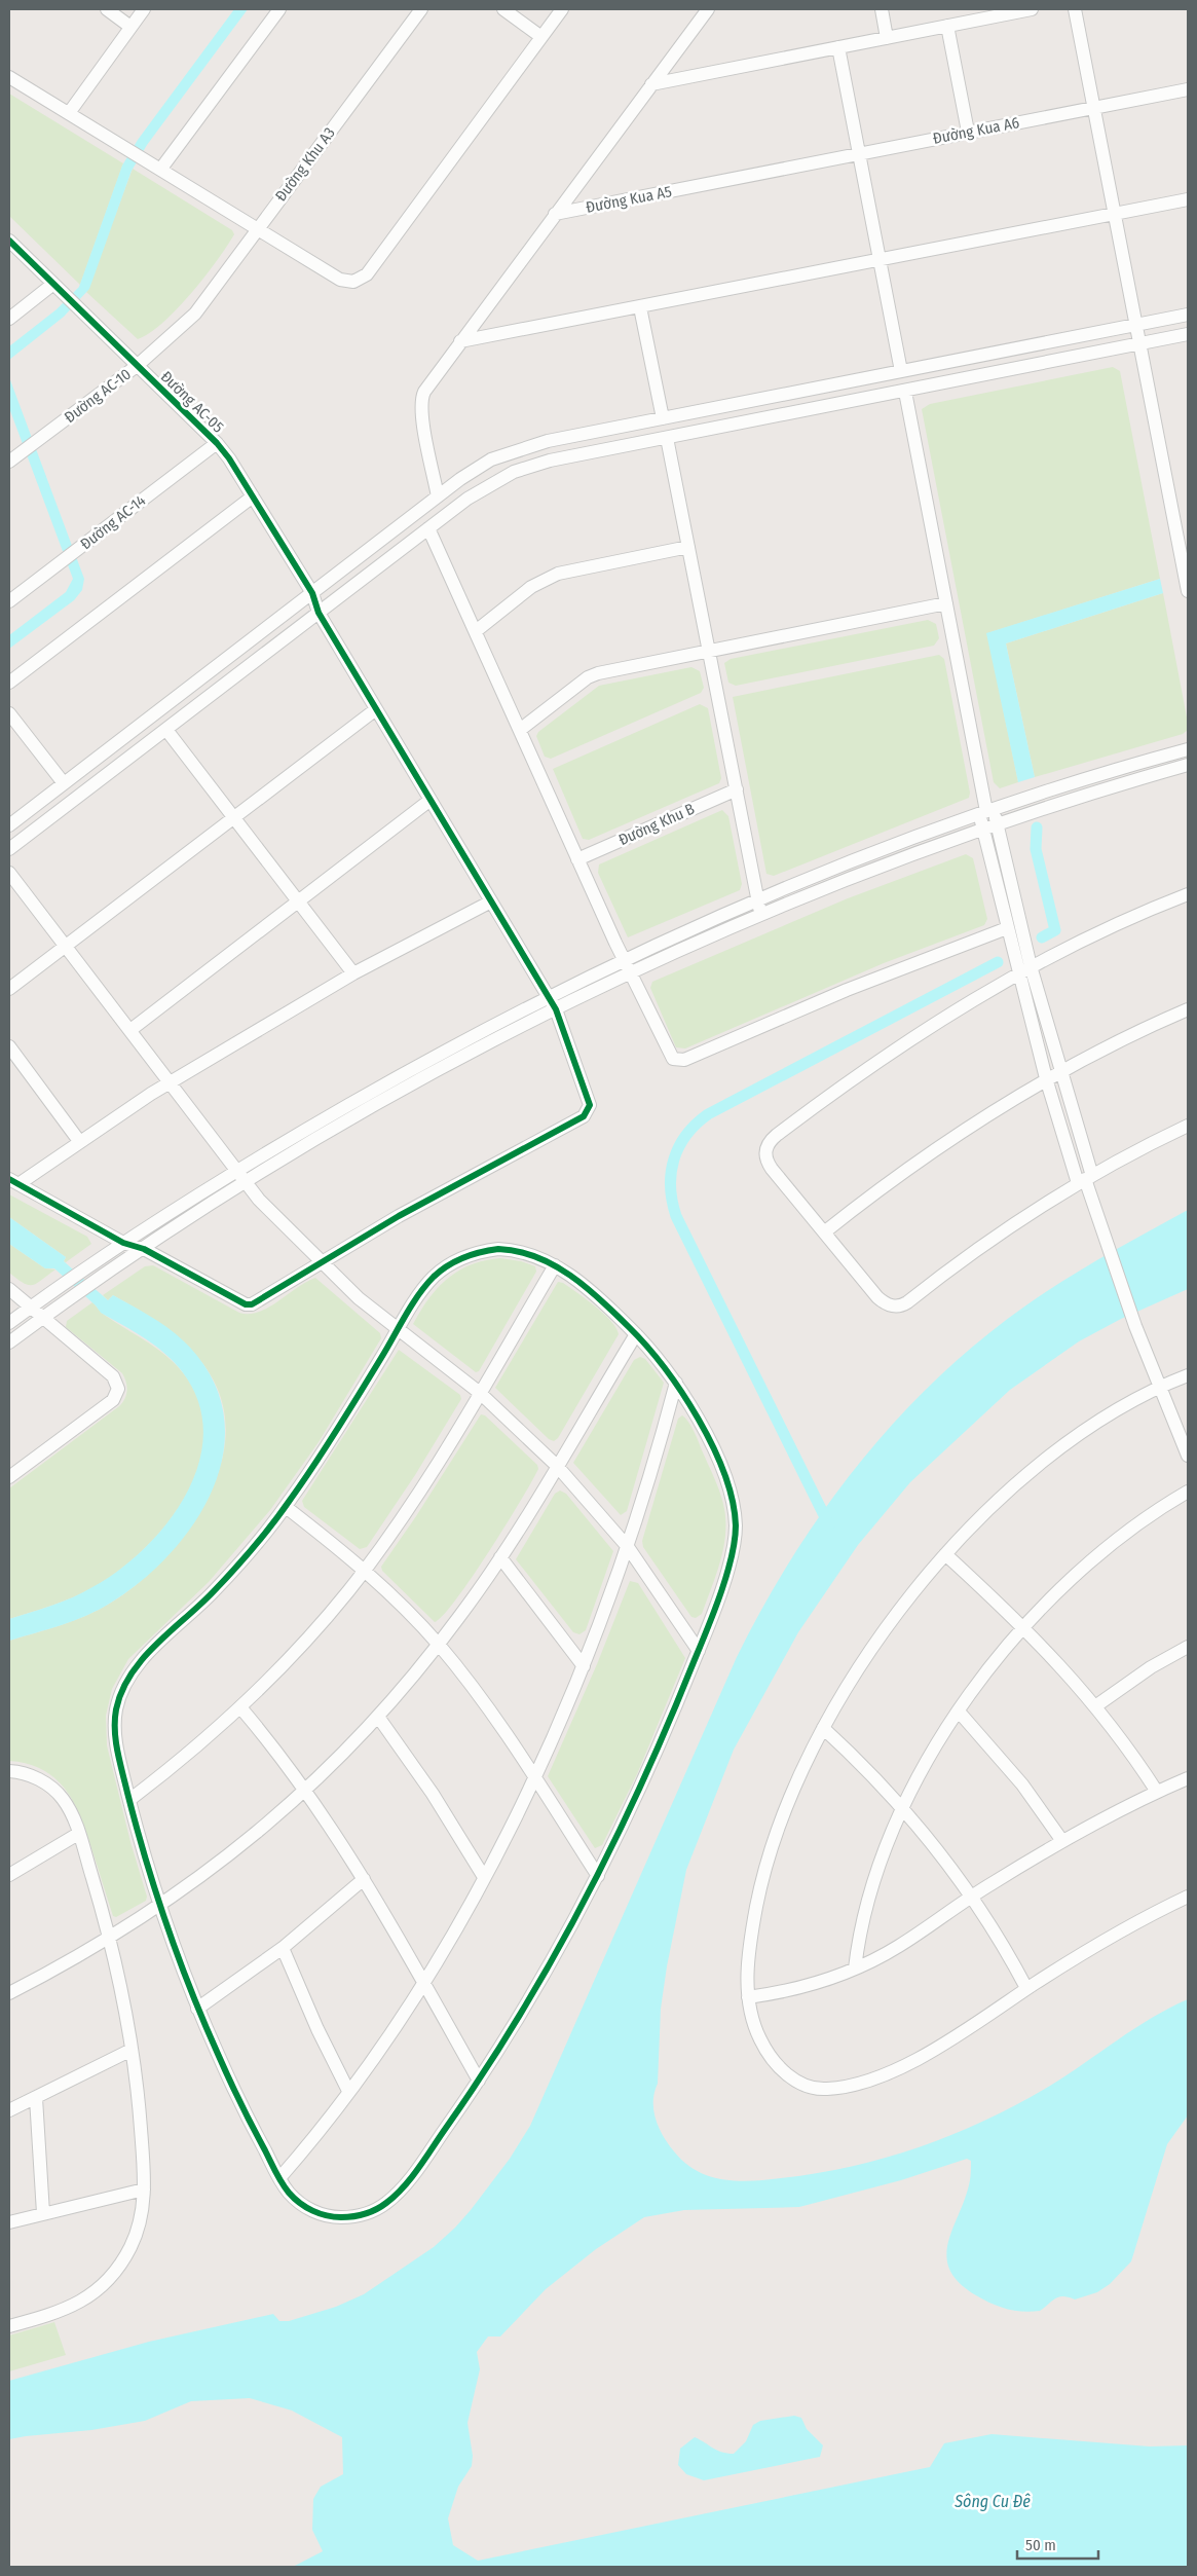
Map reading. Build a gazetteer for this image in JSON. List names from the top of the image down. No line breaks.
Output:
{"streets":{"street":["Đường Kua A6","Đường Khu A3","Đường Kua A5","Đường AC-10","Đường AC-05","Đường AC-14","Đường Khu B"]},"crossings":[["Đường Kua A6","Đường Kua A5"],["Đường Khu A3","Đường AC-10"],["Đường AC-10","Đường AC-05"],["Đường AC-05","Đường AC-14"]],"water":["Sông Cu Đê"],"scale_bar":"50 m"}
